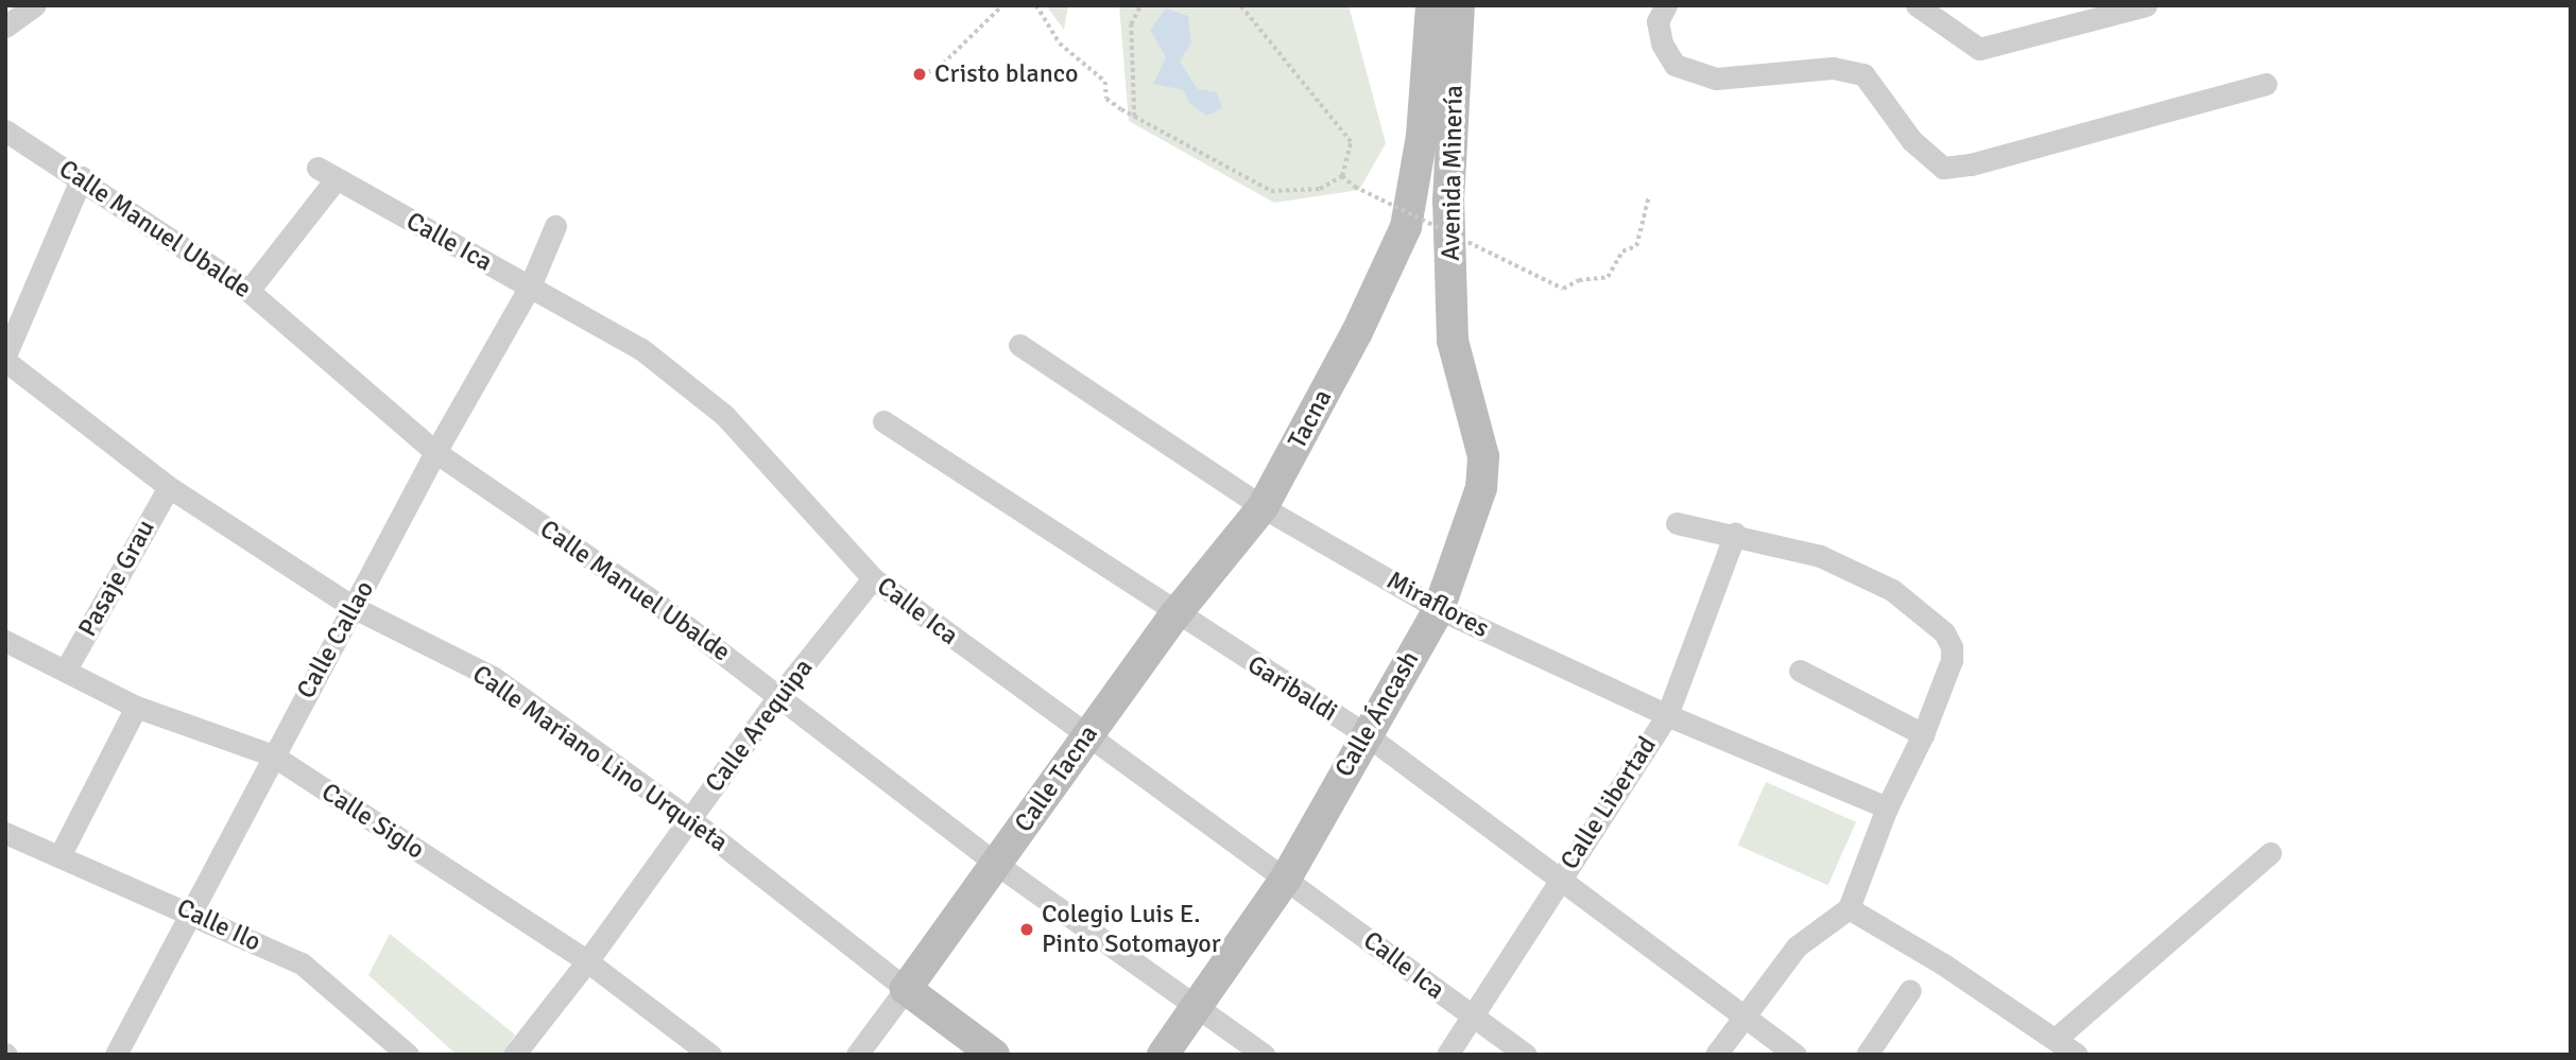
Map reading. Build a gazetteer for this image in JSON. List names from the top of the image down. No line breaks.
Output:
{"streets":{"main road":["Avenida Minería","Tacna","Calle Áncash","Calle Mariano Lino Urquieta","Calle Tacna"],"street":["Calle Manuel Ubalde","Calle Ica","Pasaje Grau","Miraflores","Calle Callao","Garibaldi","Calle Arequipa","Calle Libertad","Calle Siglo","Calle Ilo"]},"crossings":[["Avenida Minería","Tacna"],["Avenida Minería","Calle Áncash"],["Calle Manuel Ubalde","Calle Ica"],["Calle Manuel Ubalde","Calle Callao"],["Calle Manuel Ubalde","Calle Áncash"],["Calle Manuel Ubalde","Calle Arequipa"],["Calle Manuel Ubalde","Calle Tacna"],["Calle Ica","Calle Callao"],["Calle Ica","Calle Áncash"],["Calle Ica","Calle Arequipa"],["Calle Ica","Calle Tacna"],["Calle Ica","Calle Libertad"],["Tacna","Miraflores"],["Tacna","Calle Tacna"],["Pasaje Grau","Calle Mariano Lino Urquieta"],["Pasaje Grau","Calle Siglo"],["Miraflores","Calle Áncash"],["Miraflores","Calle Tacna"],["Miraflores","Calle Libertad"],["Calle Callao","Calle Mariano Lino Urquieta"],["Calle Callao","Calle Siglo"],["Calle Callao","Calle Ilo"],["Garibaldi","Calle Áncash"],["Garibaldi","Calle Tacna"],["Garibaldi","Calle Libertad"],["Calle Arequipa","Calle Mariano Lino Urquieta"],["Calle Arequipa","Calle Siglo"],["Calle Mariano Lino Urquieta","Calle Tacna"]],"places":["Cristo blanco","Colegio Luis E. Pinto Sotomayor"]}
